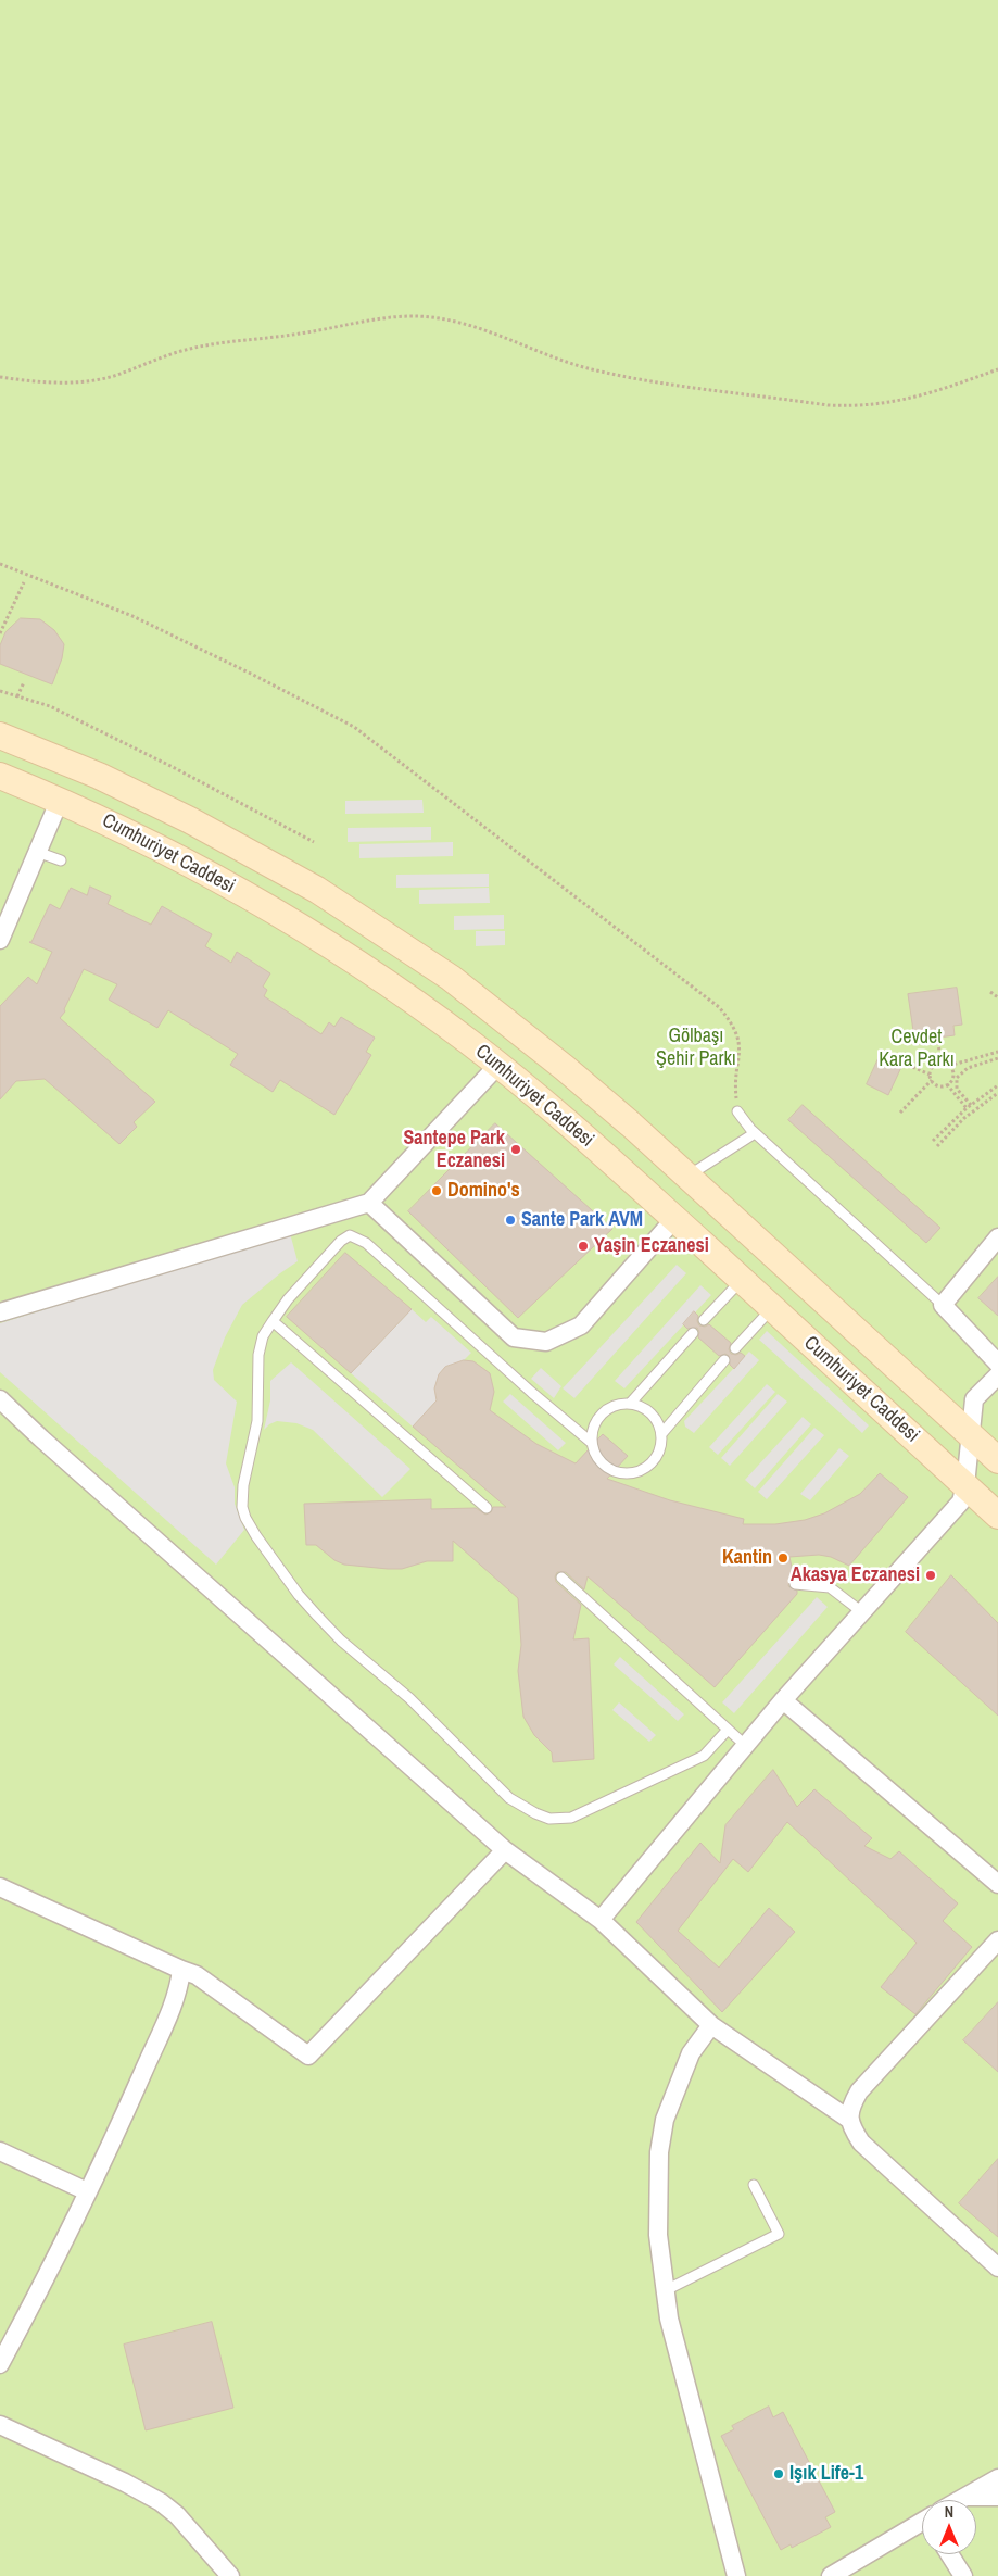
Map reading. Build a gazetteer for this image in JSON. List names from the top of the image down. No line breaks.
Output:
{"streets":{"main road":["Cumhuriyet Caddesi"]},"parks":["Gölbaşı Şehir Parkı","Cevdet Kara Parkı"],"places":["Santepe Park Eczanesi","Domino's","Sante Park AVM","Yaşin Eczanesi","Kantin","Akasya Eczanesi","Işık Life-1"],"north":"top"}
